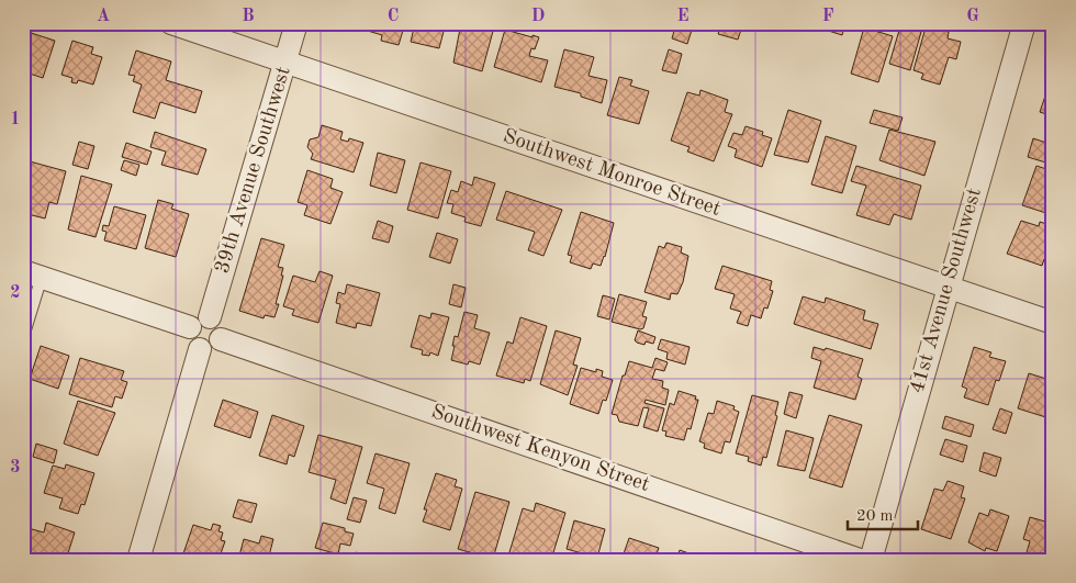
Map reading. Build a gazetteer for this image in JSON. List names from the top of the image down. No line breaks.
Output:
{"streets":{"street":["39th Avenue Southwest","Southwest Monroe Street","41st Avenue Southwest","Southwest Kenyon Street"]},"crossings":[["39th Avenue Southwest","Southwest Monroe Street"],["39th Avenue Southwest","Southwest Kenyon Street"],["Southwest Monroe Street","41st Avenue Southwest"]],"scale_bar":"20 m","grid":{"columns":["A","B","C","D","E","F","G"],"rows":["1","2","3"]}}
